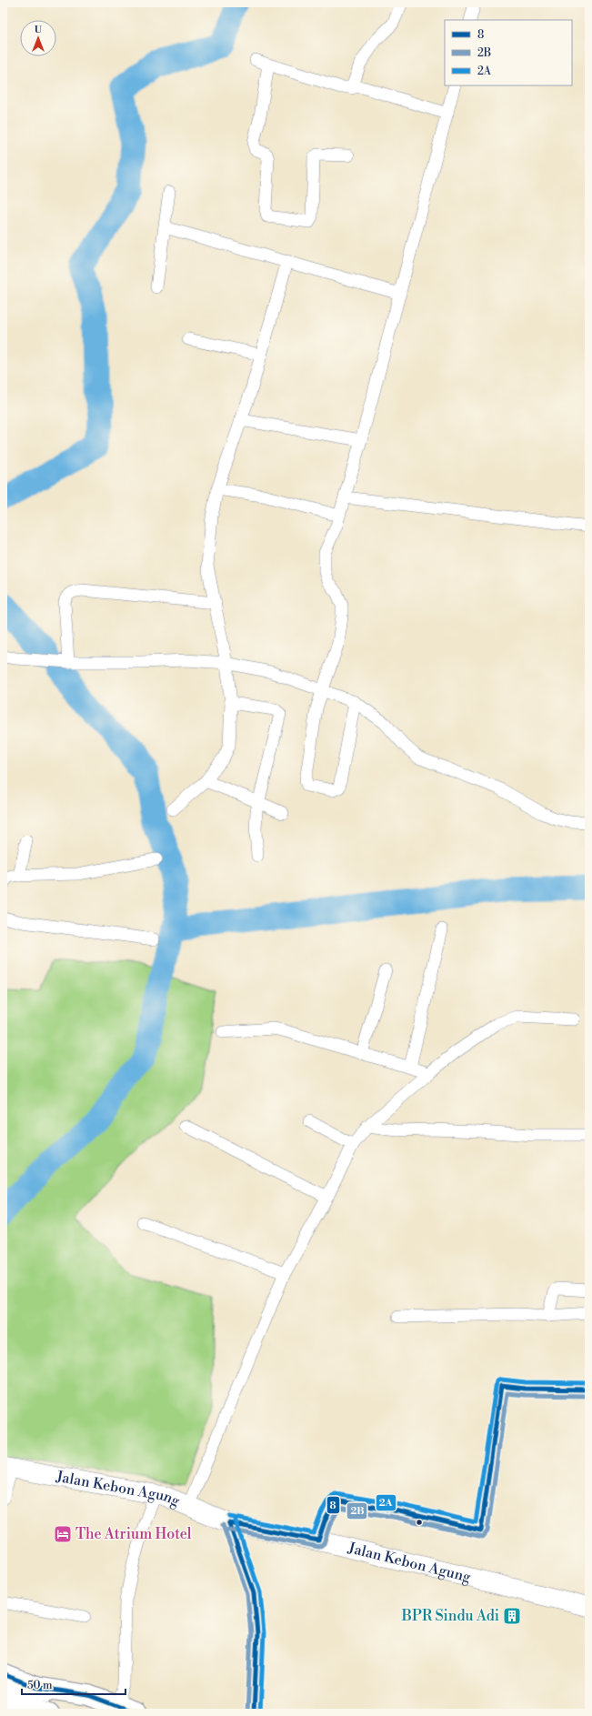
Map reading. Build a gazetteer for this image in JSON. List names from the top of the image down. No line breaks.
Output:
{"streets":{"main road":["Jalan Kebon Agung"]},"places":{"hotel":["The Atrium Hotel"],"building":["BPR Sindu Adi"]},"lines":["transit line 2A","transit line 8","transit line 2B"],"legend":["8","2B","2A"],"scale_bar":"50 m","north":"top"}
